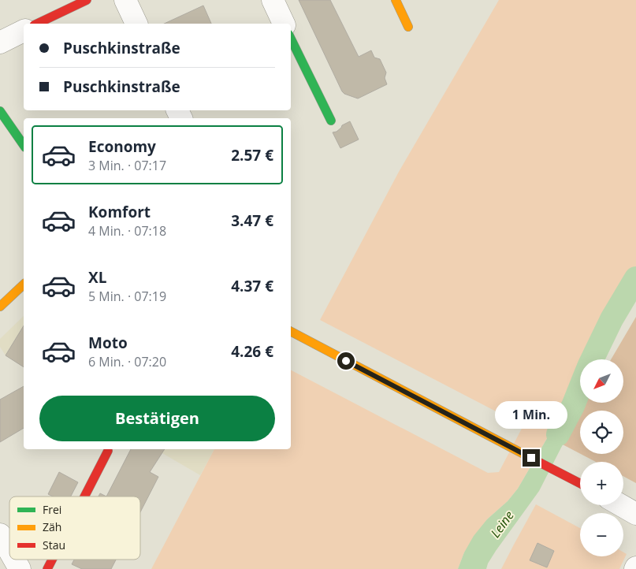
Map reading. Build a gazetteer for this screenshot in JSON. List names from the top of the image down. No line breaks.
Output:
{"water":["Leine"],"legend":["Frei","Zäh","Stau"],"north":"bottom left","page":{"banner":["Puschkinstraße","Puschkinstraße"],"list":[{"name":"Economy","note":"3 Min. · 07:17","value":"2.57 €"},{"name":"Komfort","note":"4 Min. · 07:18","value":"3.47 €"},{"name":"XL","note":"5 Min. · 07:19","value":"4.37 €"},{"name":"Moto","note":"6 Min. · 07:20","value":"4.26 €"}],"map_buttons":["+","−"],"buttons":"Bestätigen","bubble":"1 Min."}}
